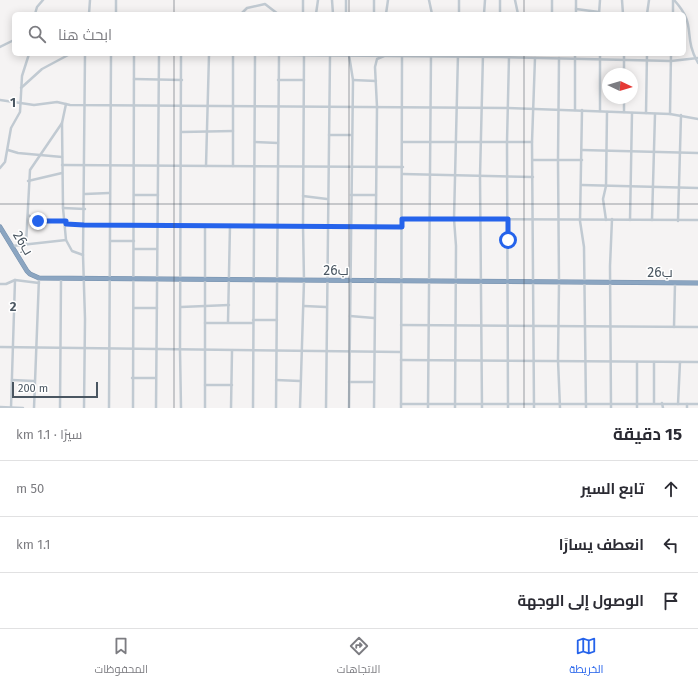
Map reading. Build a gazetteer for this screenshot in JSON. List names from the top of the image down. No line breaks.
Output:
{"streets":{"highway":["26ب"]},"scale_bar":"200 m","north":"right","page":{"search":"ابحث هنا","scale":"200 m","heading":["15 دقيقة","سيرًا · 1.1 km"],"list":[["تابع السير","50 m"],["انعطف يسارًا","1.1 km"],"الوصول إلى الوجهة"],"nav":["الخريطة","الاتجاهات","المحفوظات"]},"grid":{"rows":["1","2"]}}
